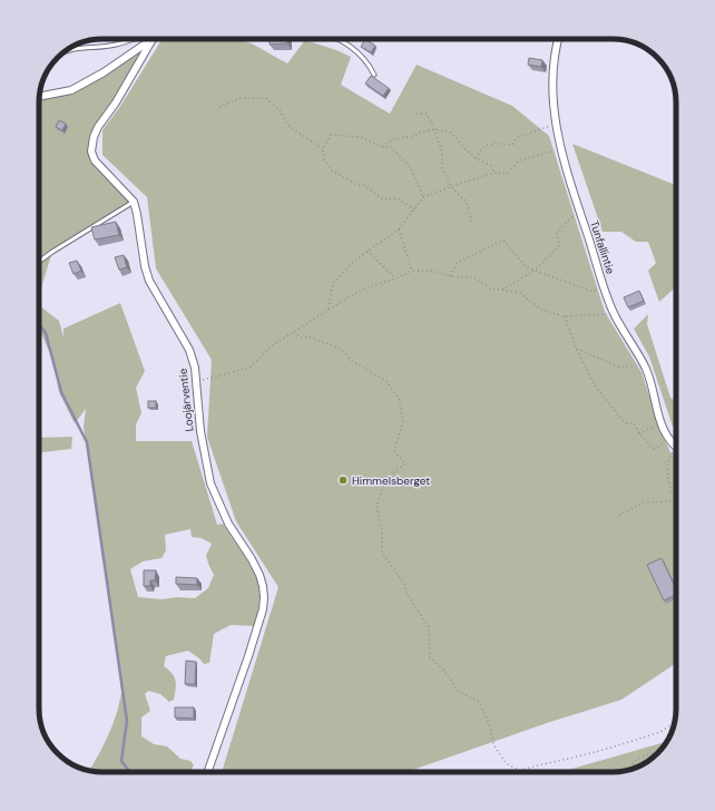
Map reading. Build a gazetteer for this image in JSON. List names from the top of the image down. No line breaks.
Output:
{"streets":{"street":["Tunfallintie","Loojärventie"]},"places":["Himmelsberget"]}
